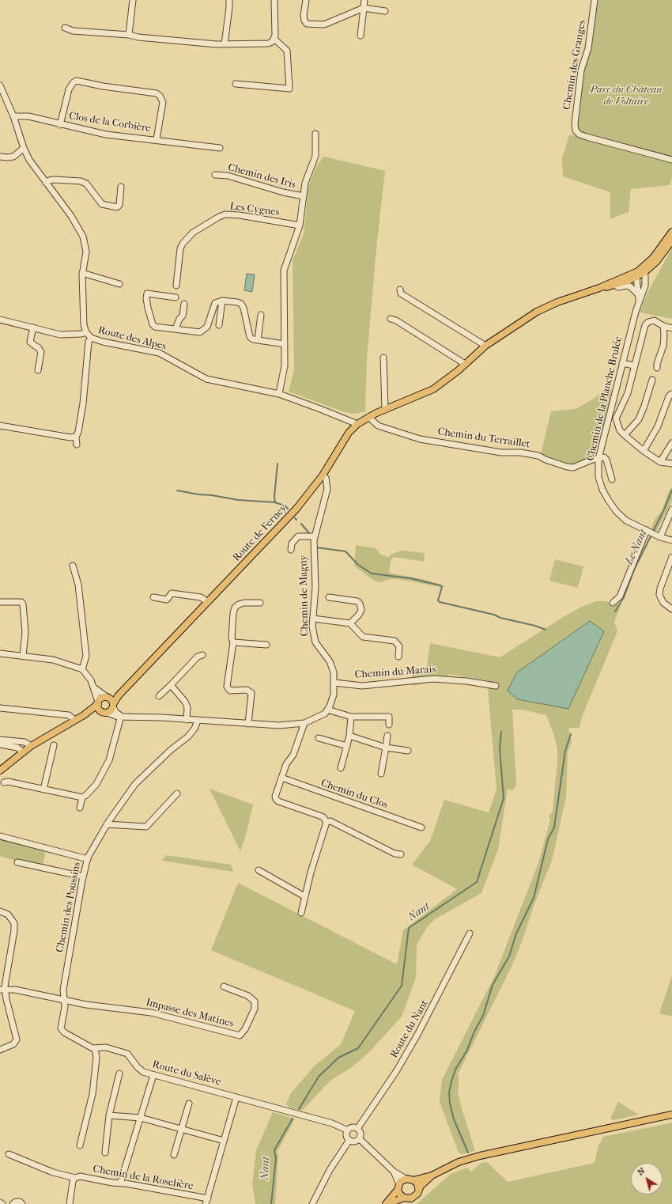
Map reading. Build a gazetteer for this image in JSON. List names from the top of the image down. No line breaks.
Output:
{"streets":{"main road":["Route de Ferney"],"street":["Chemin des Granges","Clos de la Corbière","Chemin des Iris","Les Cygnes","Route des Alpes","Chemin de la Planche Brulée","Chemin du Terraillet","Chemin de Magny","Chemin du Marais","Chemin du Clos","Chemin des Poussins","Impasse des Matines","Route du Nant","Route du Salève","Chemin de la Roselière"]},"crossings":[["Clos de la Corbière","Route des Alpes"],["Route des Alpes","Route de Ferney"],["Chemin de la Planche Brulée","Chemin du Terraillet"],["Chemin du Terraillet","Route de Ferney"],["Route de Ferney","Chemin de Magny"],["Chemin de Magny","Chemin du Marais"],["Chemin des Poussins","Impasse des Matines"],["Chemin des Poussins","Route du Salève"],["Impasse des Matines","Route du Salève"],["Route du Nant","Route du Salève"],["Route du Salève","Chemin de la Roselière"]],"water":["Le Nant","Nant"],"parks":["Parc du Château de Voltaire"],"north":"top left"}
